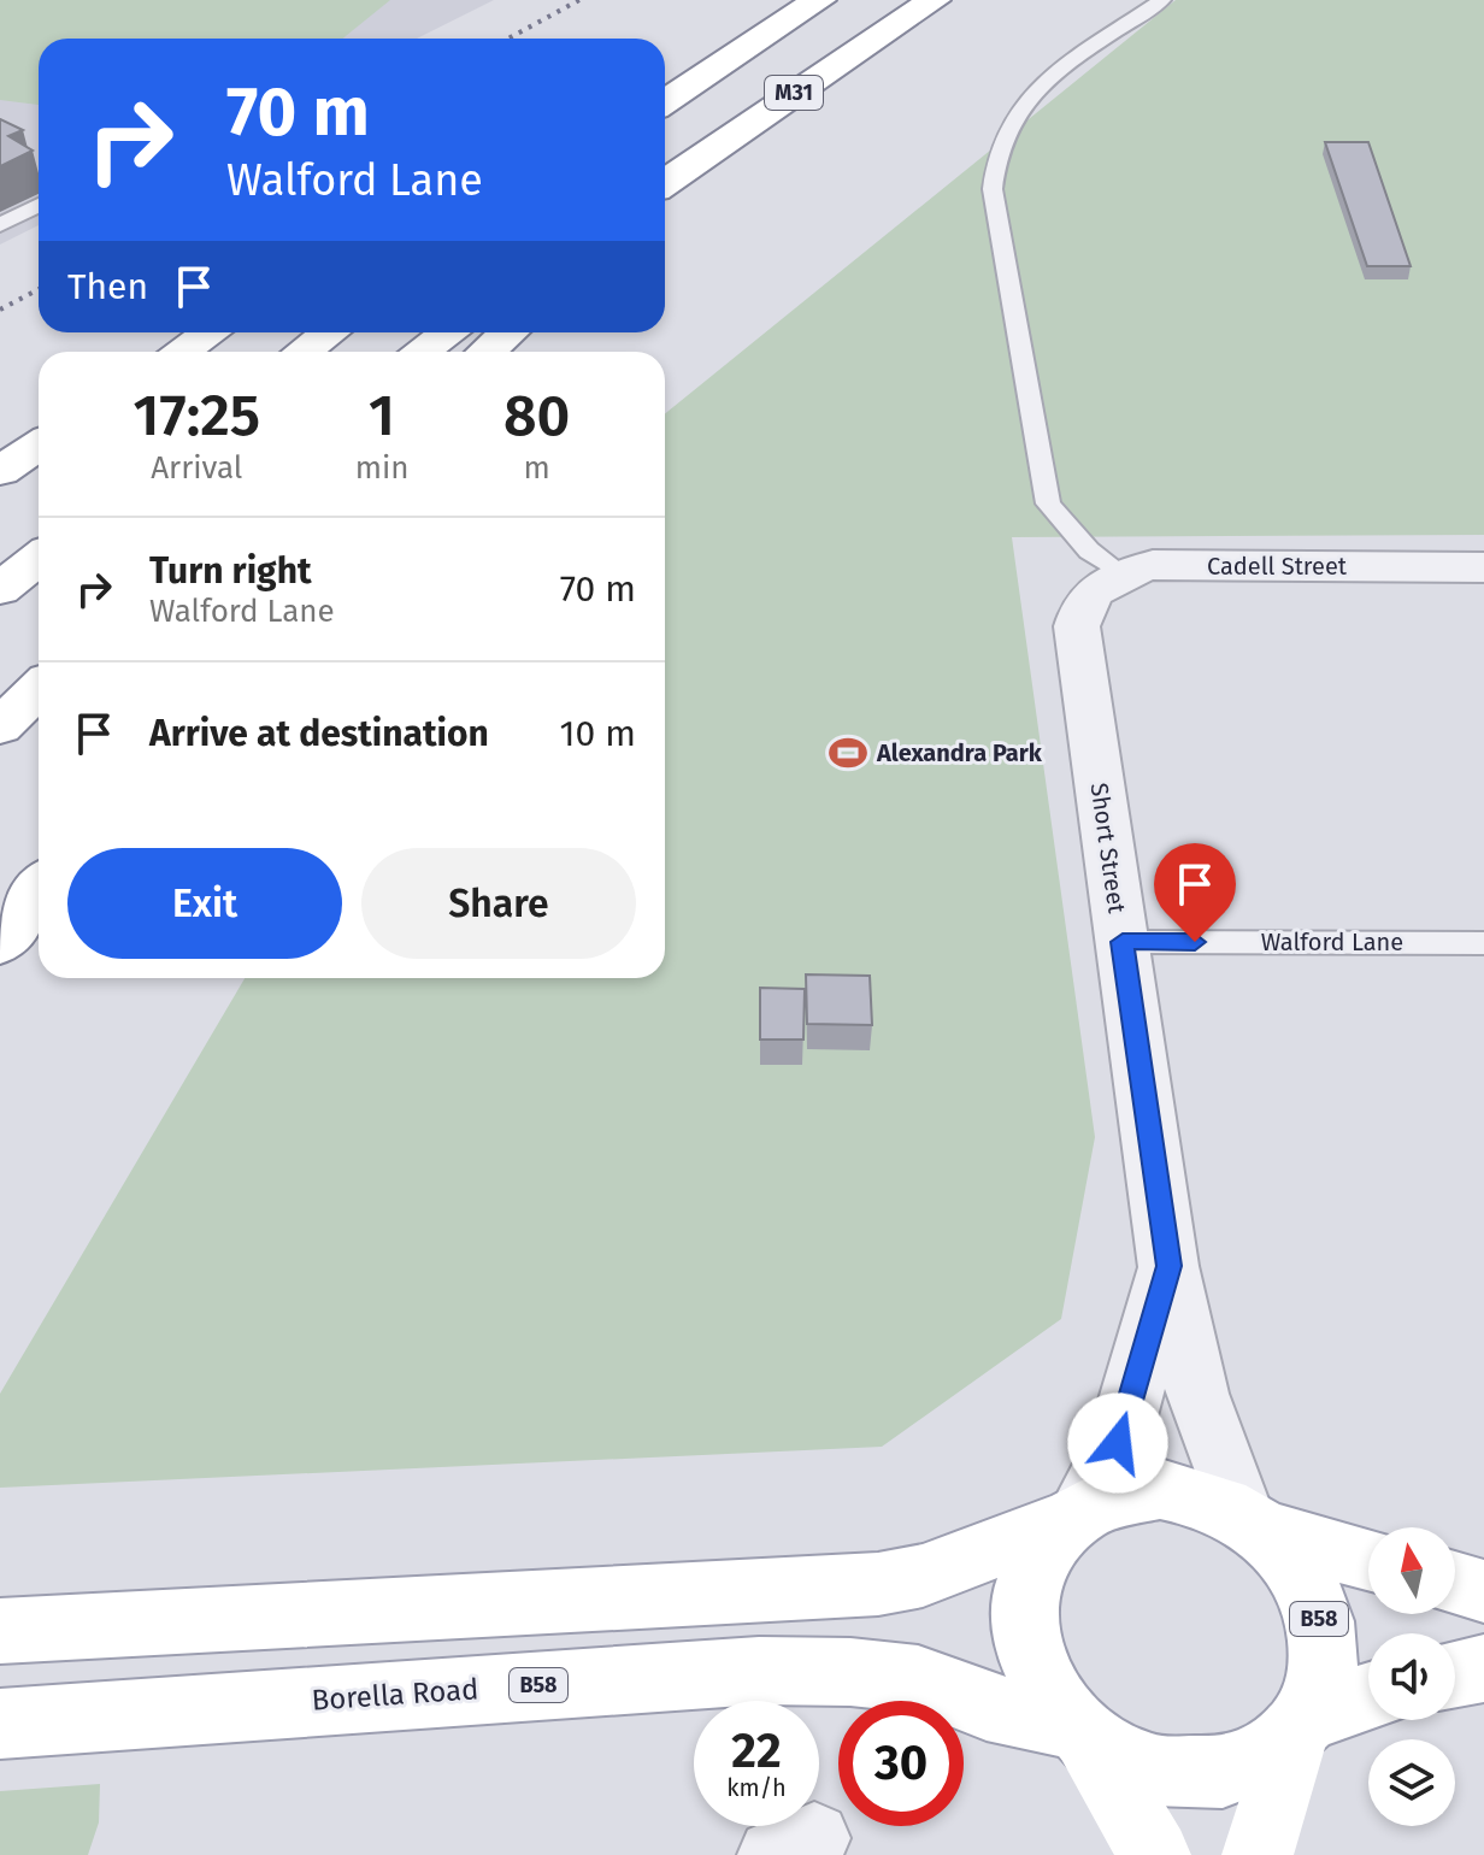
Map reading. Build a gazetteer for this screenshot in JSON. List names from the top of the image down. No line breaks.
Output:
{"streets":{"main road":["M31","B58","Borella Road"],"street":["Cadell Street","Short Street"],"lane":["Walford Lane"]},"crossings":[["Cadell Street","Short Street"],["Short Street","Walford Lane"],["Short Street","B58"],["Short Street","Borella Road"],["B58","Borella Road"]],"places":{"sports":["Alexandra Park"]},"north":"top","page":{"turn":["70 m","Walford Lane"],"then":"Then","eta":["17:25","Arrival","1","min","80","m"],"list":[{"name":"Turn right","note":"Walford Lane","value":"70 m"},{"name":"Arrive at destination","value":"10 m"}],"buttons":["Exit","Share"],"speed":"22 km/h","limit":"30"}}
